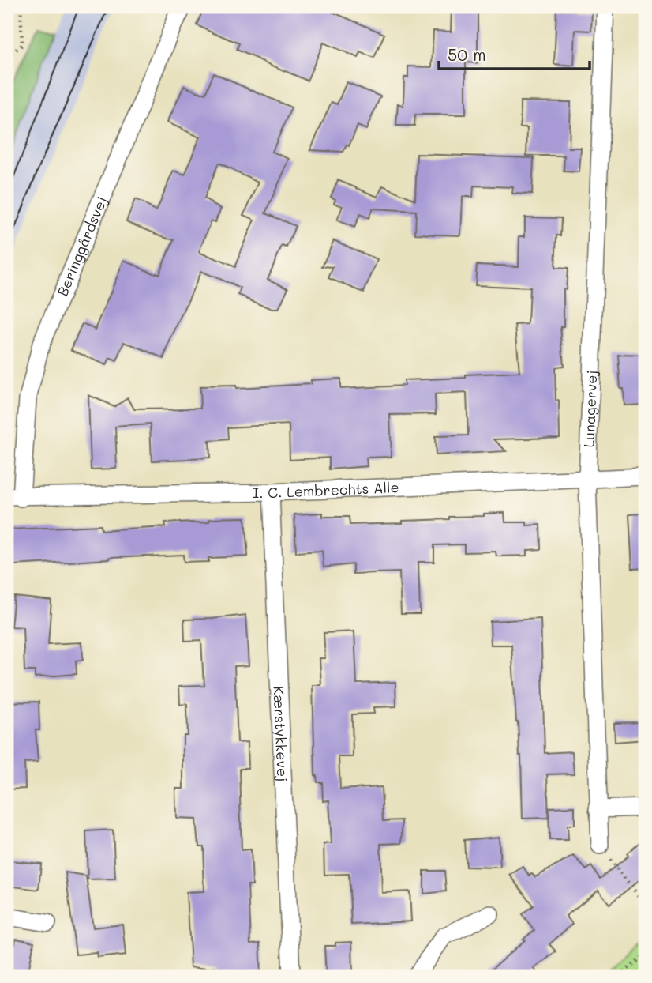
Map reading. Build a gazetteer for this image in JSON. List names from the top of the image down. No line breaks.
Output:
{"streets":{"street":["Beringgårdsvej","Lunagervej","I. C. Lembrechts Alle","Kærstykkevej"]},"crossings":[["Beringgårdsvej","I. C. Lembrechts Alle"],["Lunagervej","I. C. Lembrechts Alle"],["I. C. Lembrechts Alle","Kærstykkevej"]],"scale_bar":"50 m"}
